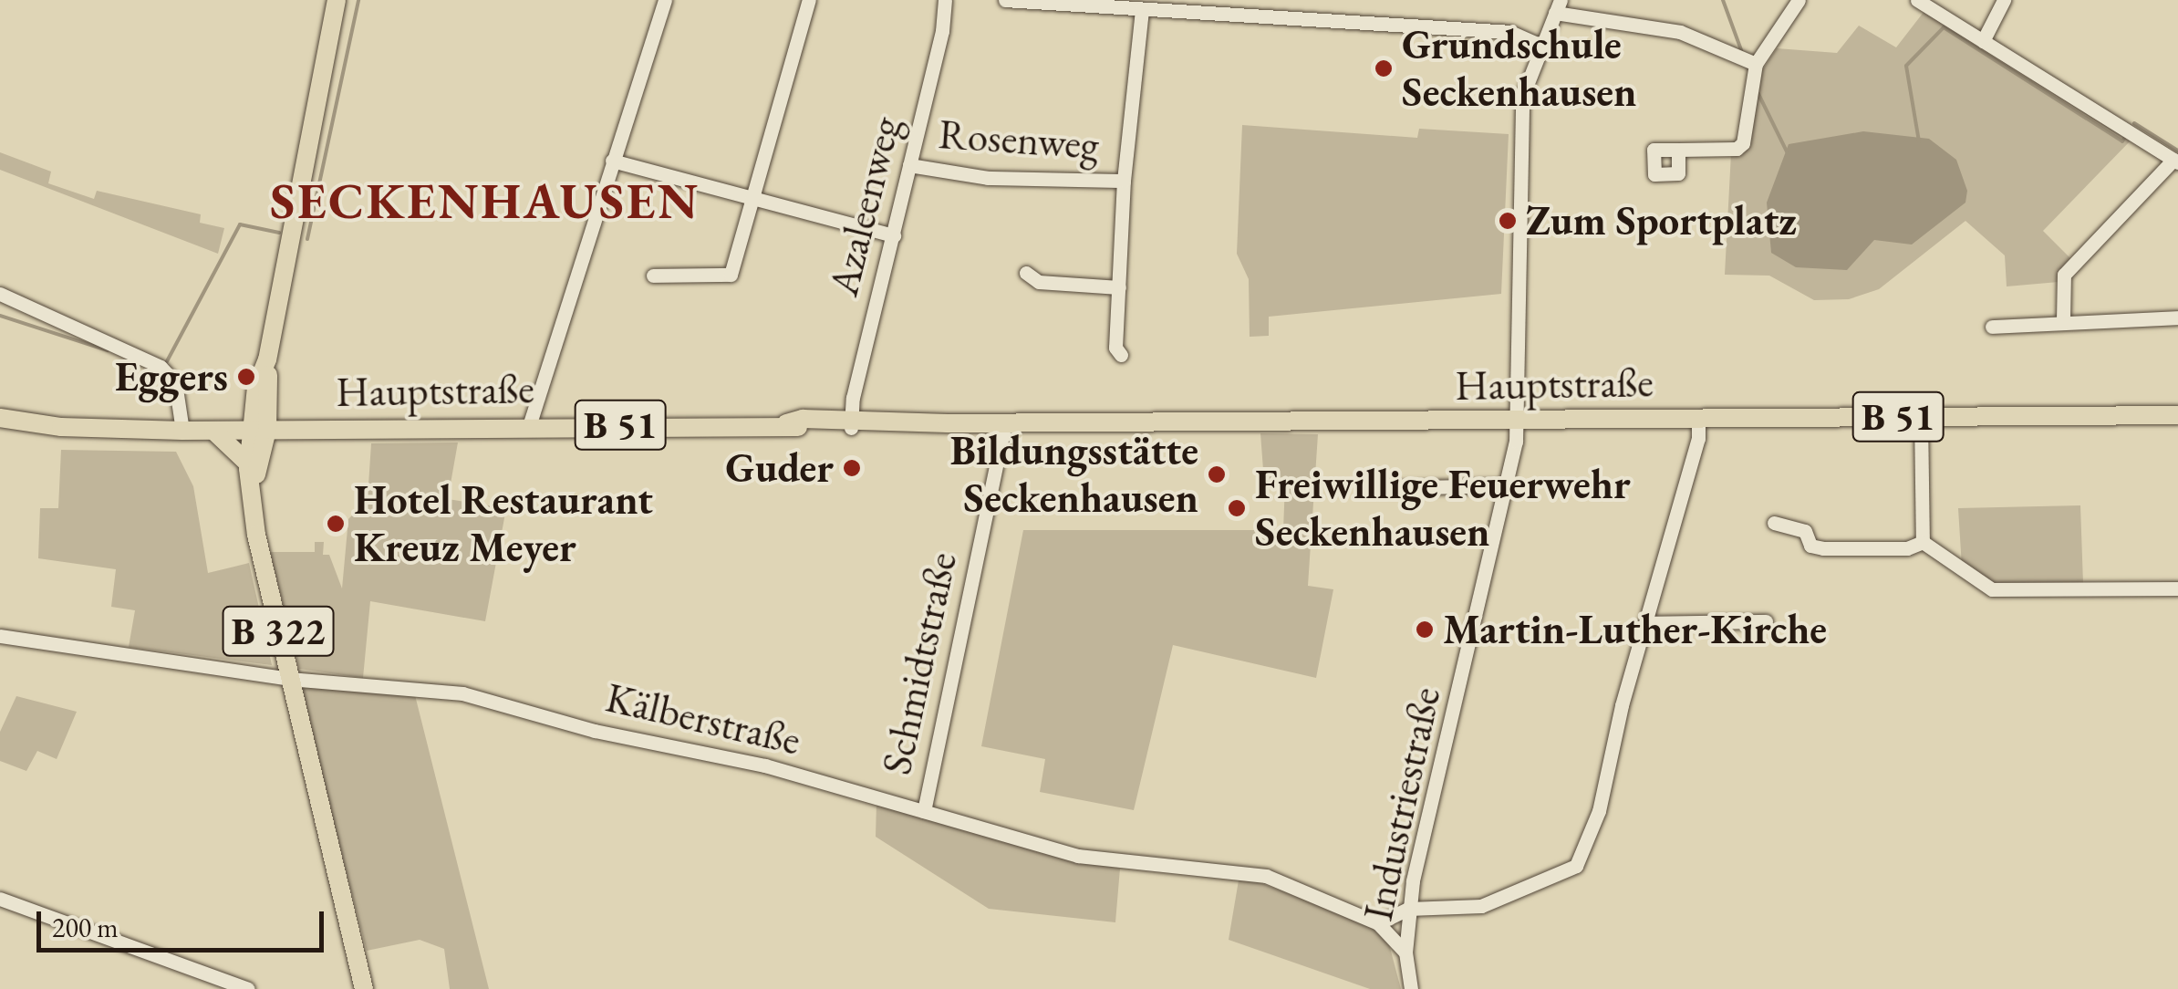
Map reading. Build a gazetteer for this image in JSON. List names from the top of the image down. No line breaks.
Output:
{"streets":{"main road":["Hauptstraße","B 51","B 322"],"street":["Rosenweg","Azaleenweg","Schmidtstraße","Kälberstraße","Industriestraße"]},"crossings":[["Rosenweg","Azaleenweg"],["Azaleenweg","Hauptstraße"],["Hauptstraße","B 51"],["Hauptstraße","Schmidtstraße"],["Hauptstraße","Industriestraße"],["B 51","B 322"],["B 322","Kälberstraße"],["Schmidtstraße","Kälberstraße"],["Kälberstraße","Industriestraße"]],"districts":["SECKENHAUSEN"],"places":["Grundschule Seckenhausen","Zum Sportplatz","Eggers","Guder","Bildungsstätte Seckenhausen","Freiwillige Feuerwehr Seckenhausen","Hotel Restaurant Kreuz Meyer","Martin-Luther-Kirche"],"scale_bar":"200 m"}
